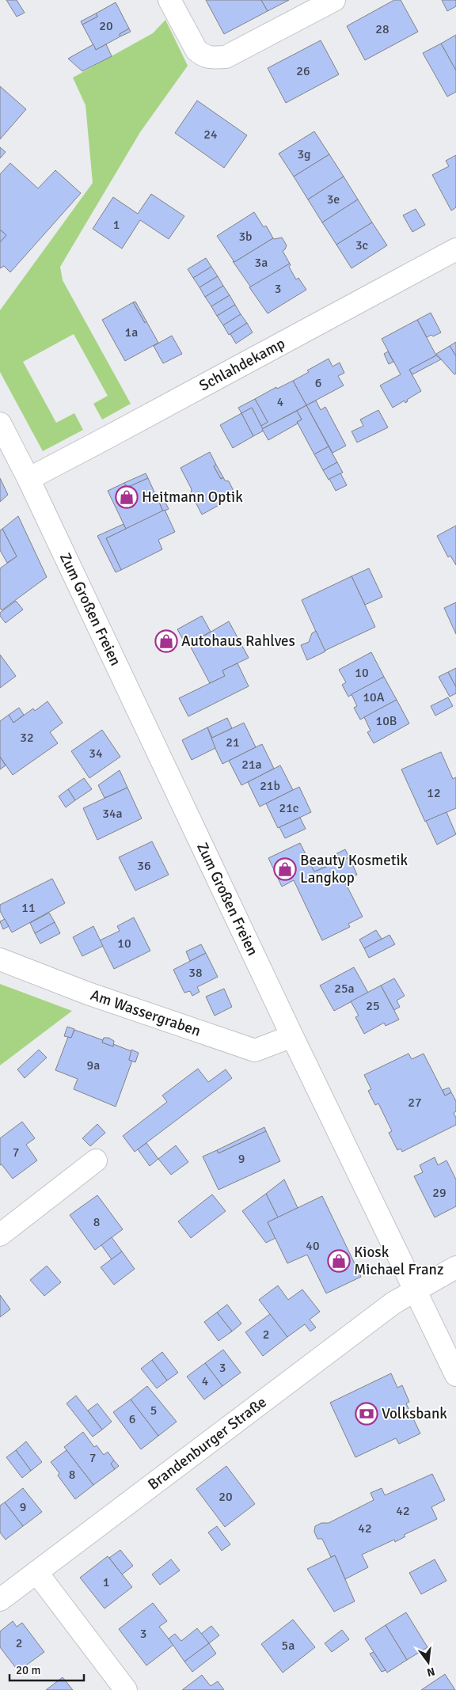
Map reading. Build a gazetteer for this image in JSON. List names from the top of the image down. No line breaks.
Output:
{"streets":{"street":["Schlahdekamp","Zum Großen Freien","Am Wassergraben","Brandenburger Straße"]},"crossings":[["Schlahdekamp","Zum Großen Freien"],["Zum Großen Freien","Am Wassergraben"],["Zum Großen Freien","Brandenburger Straße"]],"places":{"shop":["Heitmann Optik","Autohaus Rahlves","Beauty Kosmetik Langkop","Kiosk Michael Franz"],"bank":["Volksbank"]},"house_numbers":["20","28","26","24","3g","3e","1","3b","3c","3a","3","1a","6","4","10","10A","10B","32","21","34","21a","21b","12","21c","34a","36","11","10","38","25a","25","9a","27","7","9","29","8","40","2","3","4","5","6","7","8","20","9","42","42","1","3","2","5a"],"scale_bar":"20 m","north":"bottom"}
